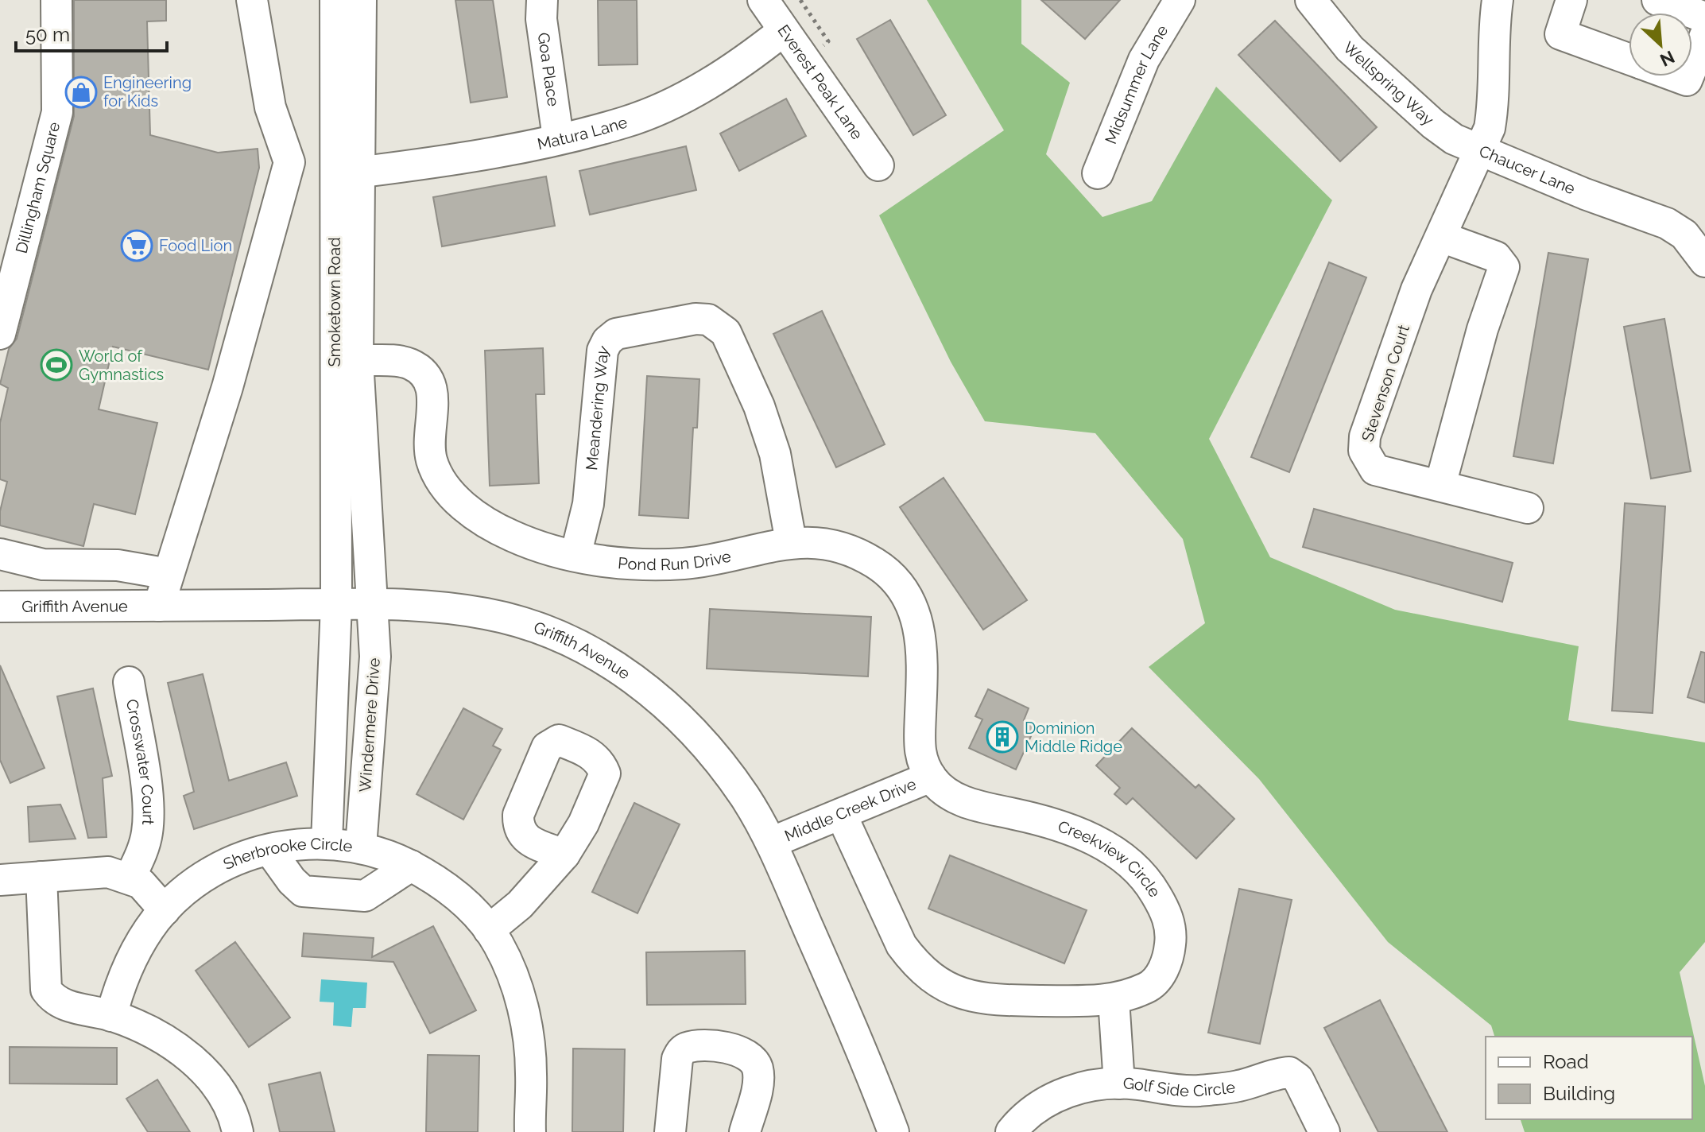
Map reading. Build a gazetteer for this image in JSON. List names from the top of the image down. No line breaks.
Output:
{"streets":{"street":["Goa Place","Wellspring Way","Everest Peak Lane","Midsummer Lane","Matura Lane","Chaucer Lane","Dillingham Square","Smoketown Road","Stevenson Court","Meandering Way","Pond Run Drive","Griffith Avenue","Windermere Drive","Crosswater Court","Middle Creek Drive","Sherbrooke Circle","Creekview Circle","Golf Side Circle"]},"crossings":[["Goa Place","Matura Lane"],["Wellspring Way","Chaucer Lane"],["Wellspring Way","Stevenson Court"],["Everest Peak Lane","Matura Lane"],["Matura Lane","Smoketown Road"],["Chaucer Lane","Stevenson Court"],["Smoketown Road","Pond Run Drive"],["Smoketown Road","Griffith Avenue"],["Smoketown Road","Windermere Drive"],["Meandering Way","Pond Run Drive"],["Pond Run Drive","Middle Creek Drive"],["Pond Run Drive","Creekview Circle"],["Griffith Avenue","Windermere Drive"],["Griffith Avenue","Middle Creek Drive"],["Windermere Drive","Sherbrooke Circle"],["Middle Creek Drive","Creekview Circle"]],"places":{"shop":["Engineering for Kids"],"supermarket":["Food Lion"],"sports":["World of Gymnastics"],"building":["Dominion Middle Ridge"]},"legend":["Road","Building"],"scale_bar":"50 m","north":"bottom right"}
